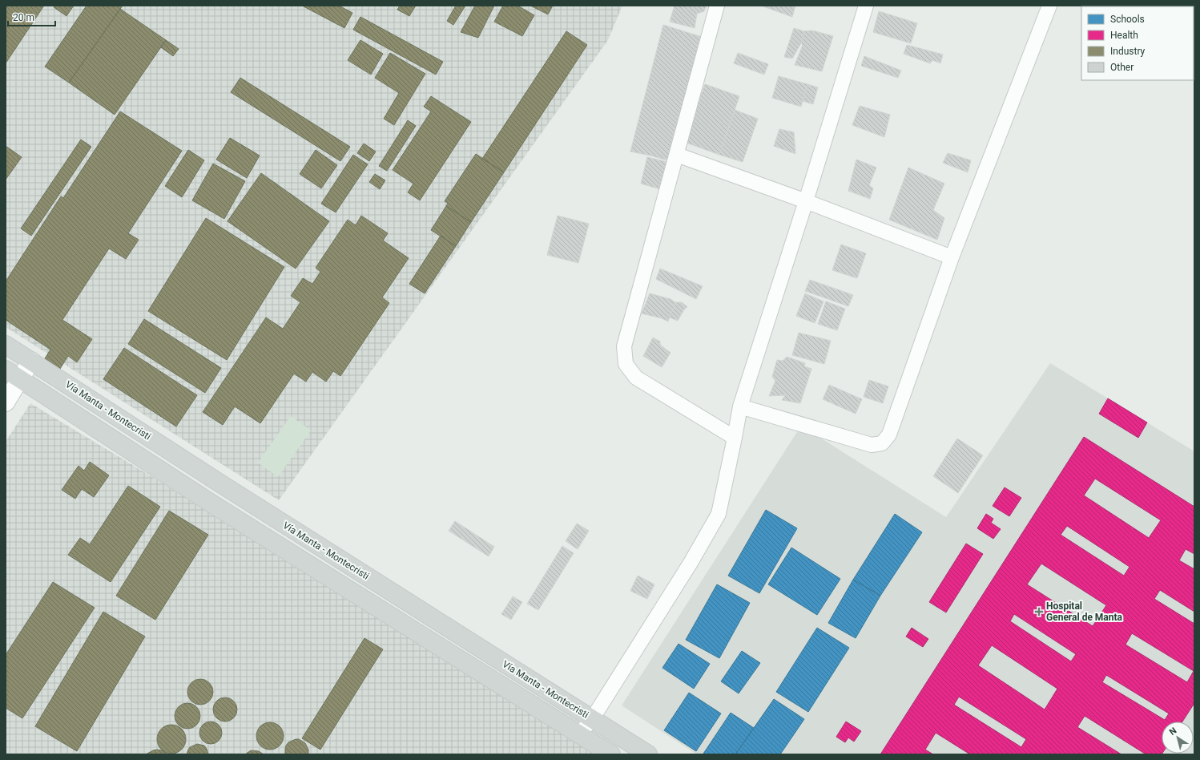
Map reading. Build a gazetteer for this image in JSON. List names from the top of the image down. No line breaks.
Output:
{"streets":{"main road":["Vía Manta - Montecristi"]},"places":{"health":["Hospital General de Manta"]},"legend":["Schools","Health","Industry","Other"],"scale_bar":"20 m","north":"top left"}
